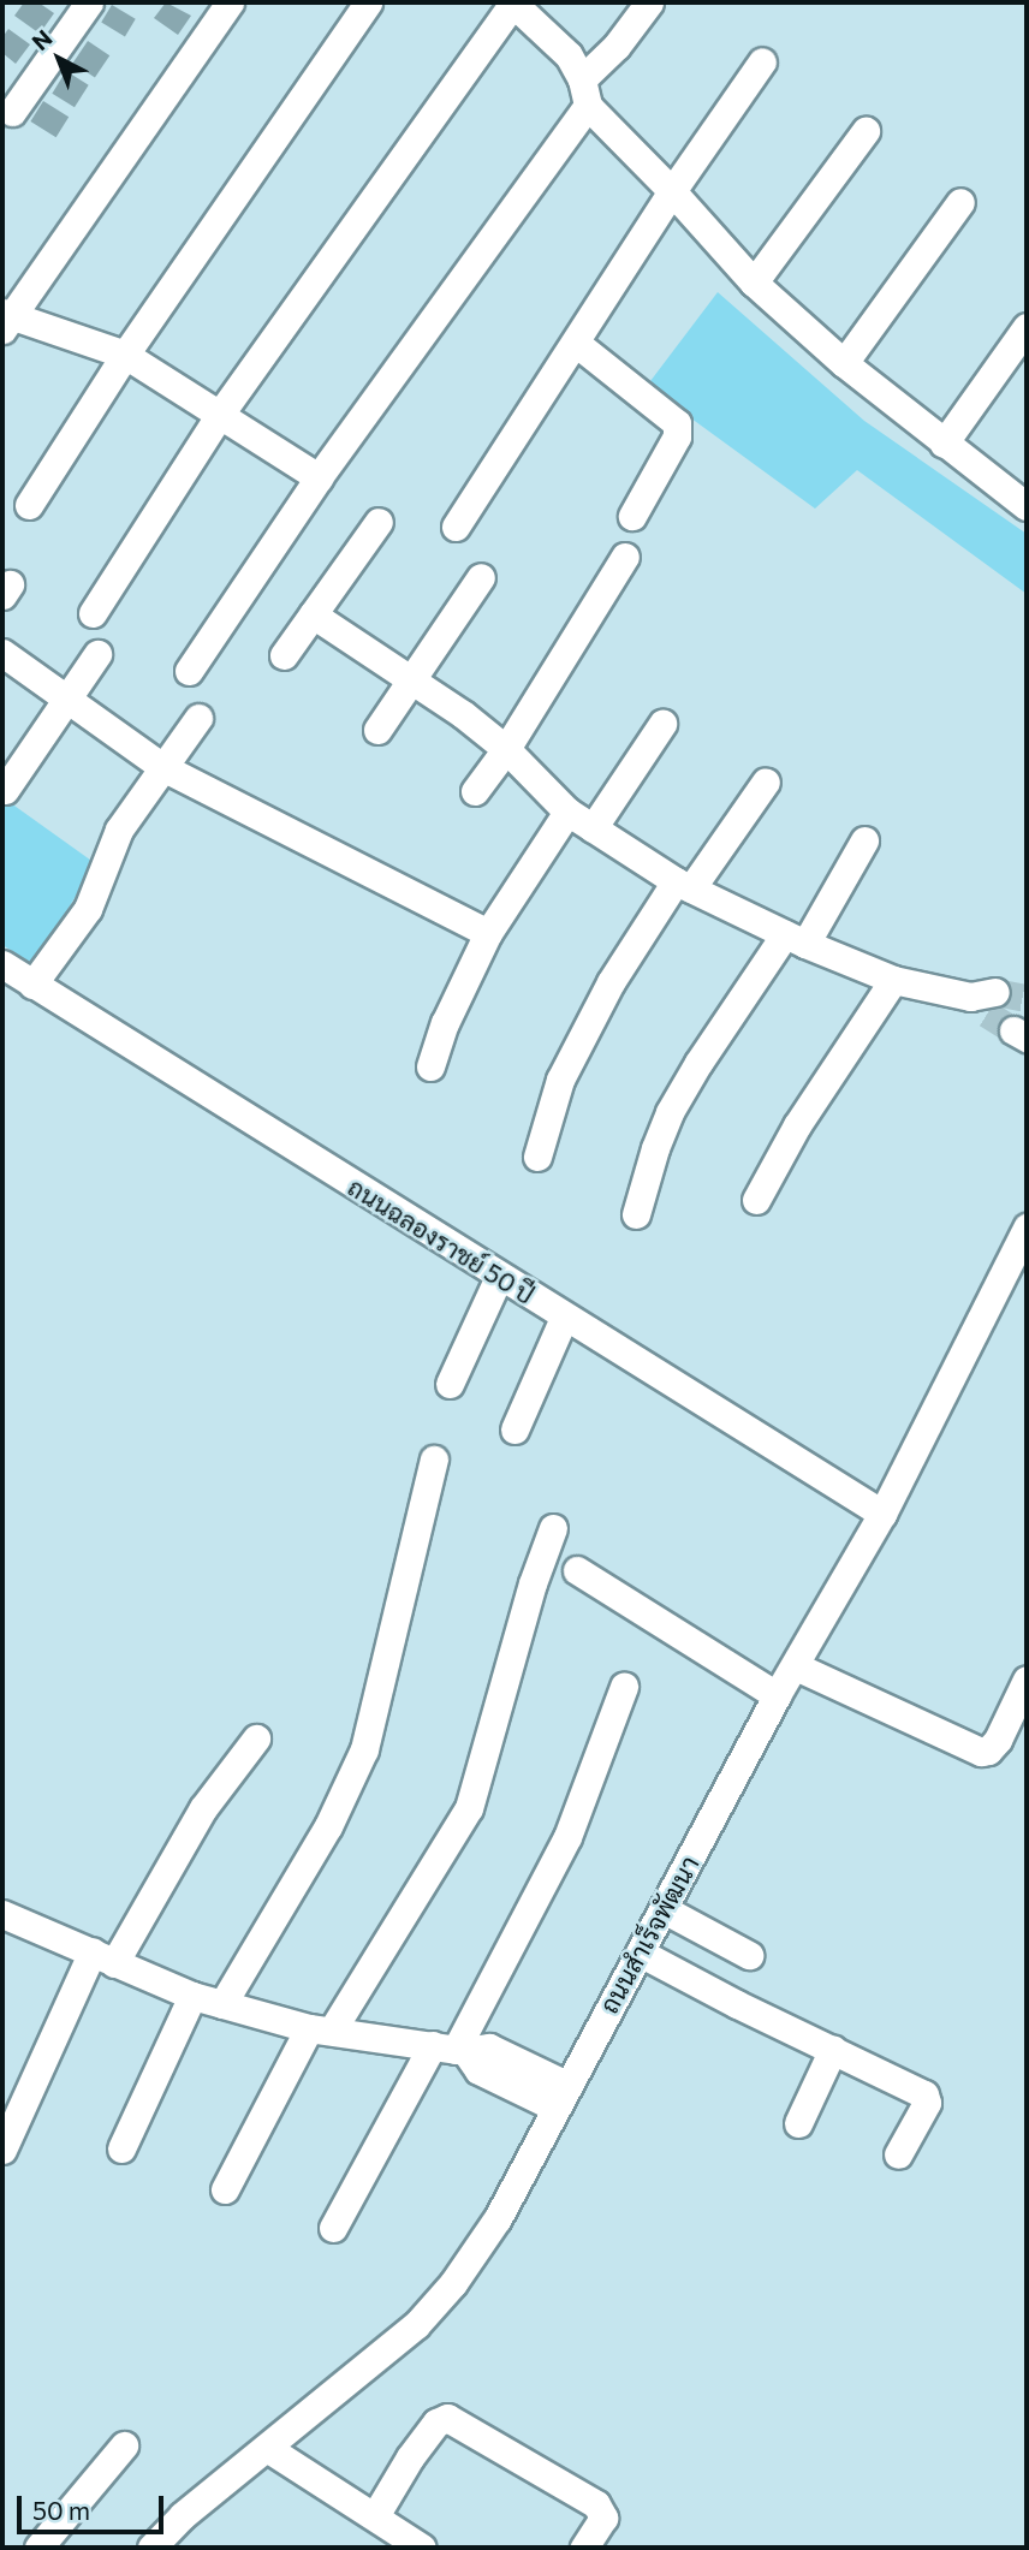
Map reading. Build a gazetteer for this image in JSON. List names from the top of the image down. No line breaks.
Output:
{"streets":{"street":["ถนนฉลองราชย์ 50 ปี","ถนนสำเร็จพัฒนา"]},"crossings":[["ถนนฉลองราชย์ 50 ปี","ถนนสำเร็จพัฒนา"]],"scale_bar":"50 m","north":"top left"}
